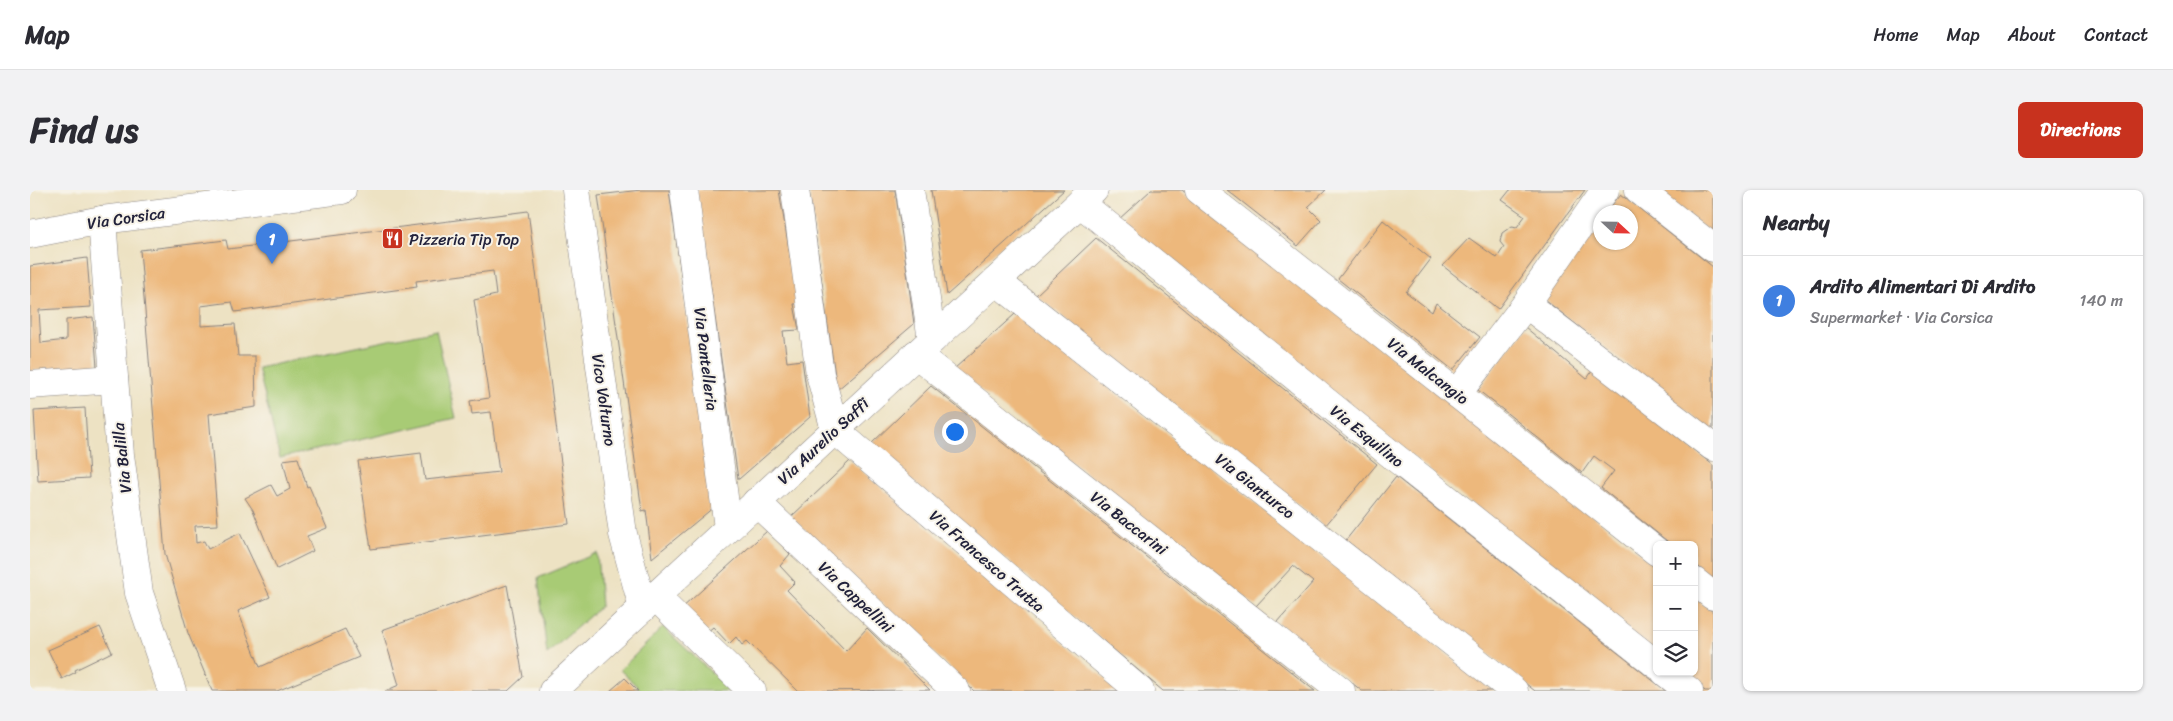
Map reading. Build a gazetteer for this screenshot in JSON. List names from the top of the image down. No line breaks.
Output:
{"streets":{"street":["Via Corsica","Via Pantelleria","Via Malcangio","Vico Volturno","Via Esquilino","Via Aurelio Saffi","Via Balilla","Via Gianturco","Via Baccarini","Via Francesco Trutta","Via Cappellini"]},"crossings":[["Via Corsica","Via Balilla"],["Via Pantelleria","Via Aurelio Saffi"],["Vico Volturno","Via Aurelio Saffi"],["Via Esquilino","Via Aurelio Saffi"],["Via Aurelio Saffi","Via Gianturco"],["Via Aurelio Saffi","Via Baccarini"],["Via Aurelio Saffi","Via Francesco Trutta"],["Via Aurelio Saffi","Via Cappellini"]],"places":{"restaurant":["Pizzeria Tip Top"]},"north":"right","page":{"header":"Map","nav":["Home","Map","About","Contact"],"title":"Find us","buttons":"Directions","heading":"Nearby","pins":"1","list":[{"mark":"1","name":"Ardito Alimentari Di Ardito","note":"Supermarket · Via Corsica","value":"140 m"}],"map_buttons":["+","−"]}}
